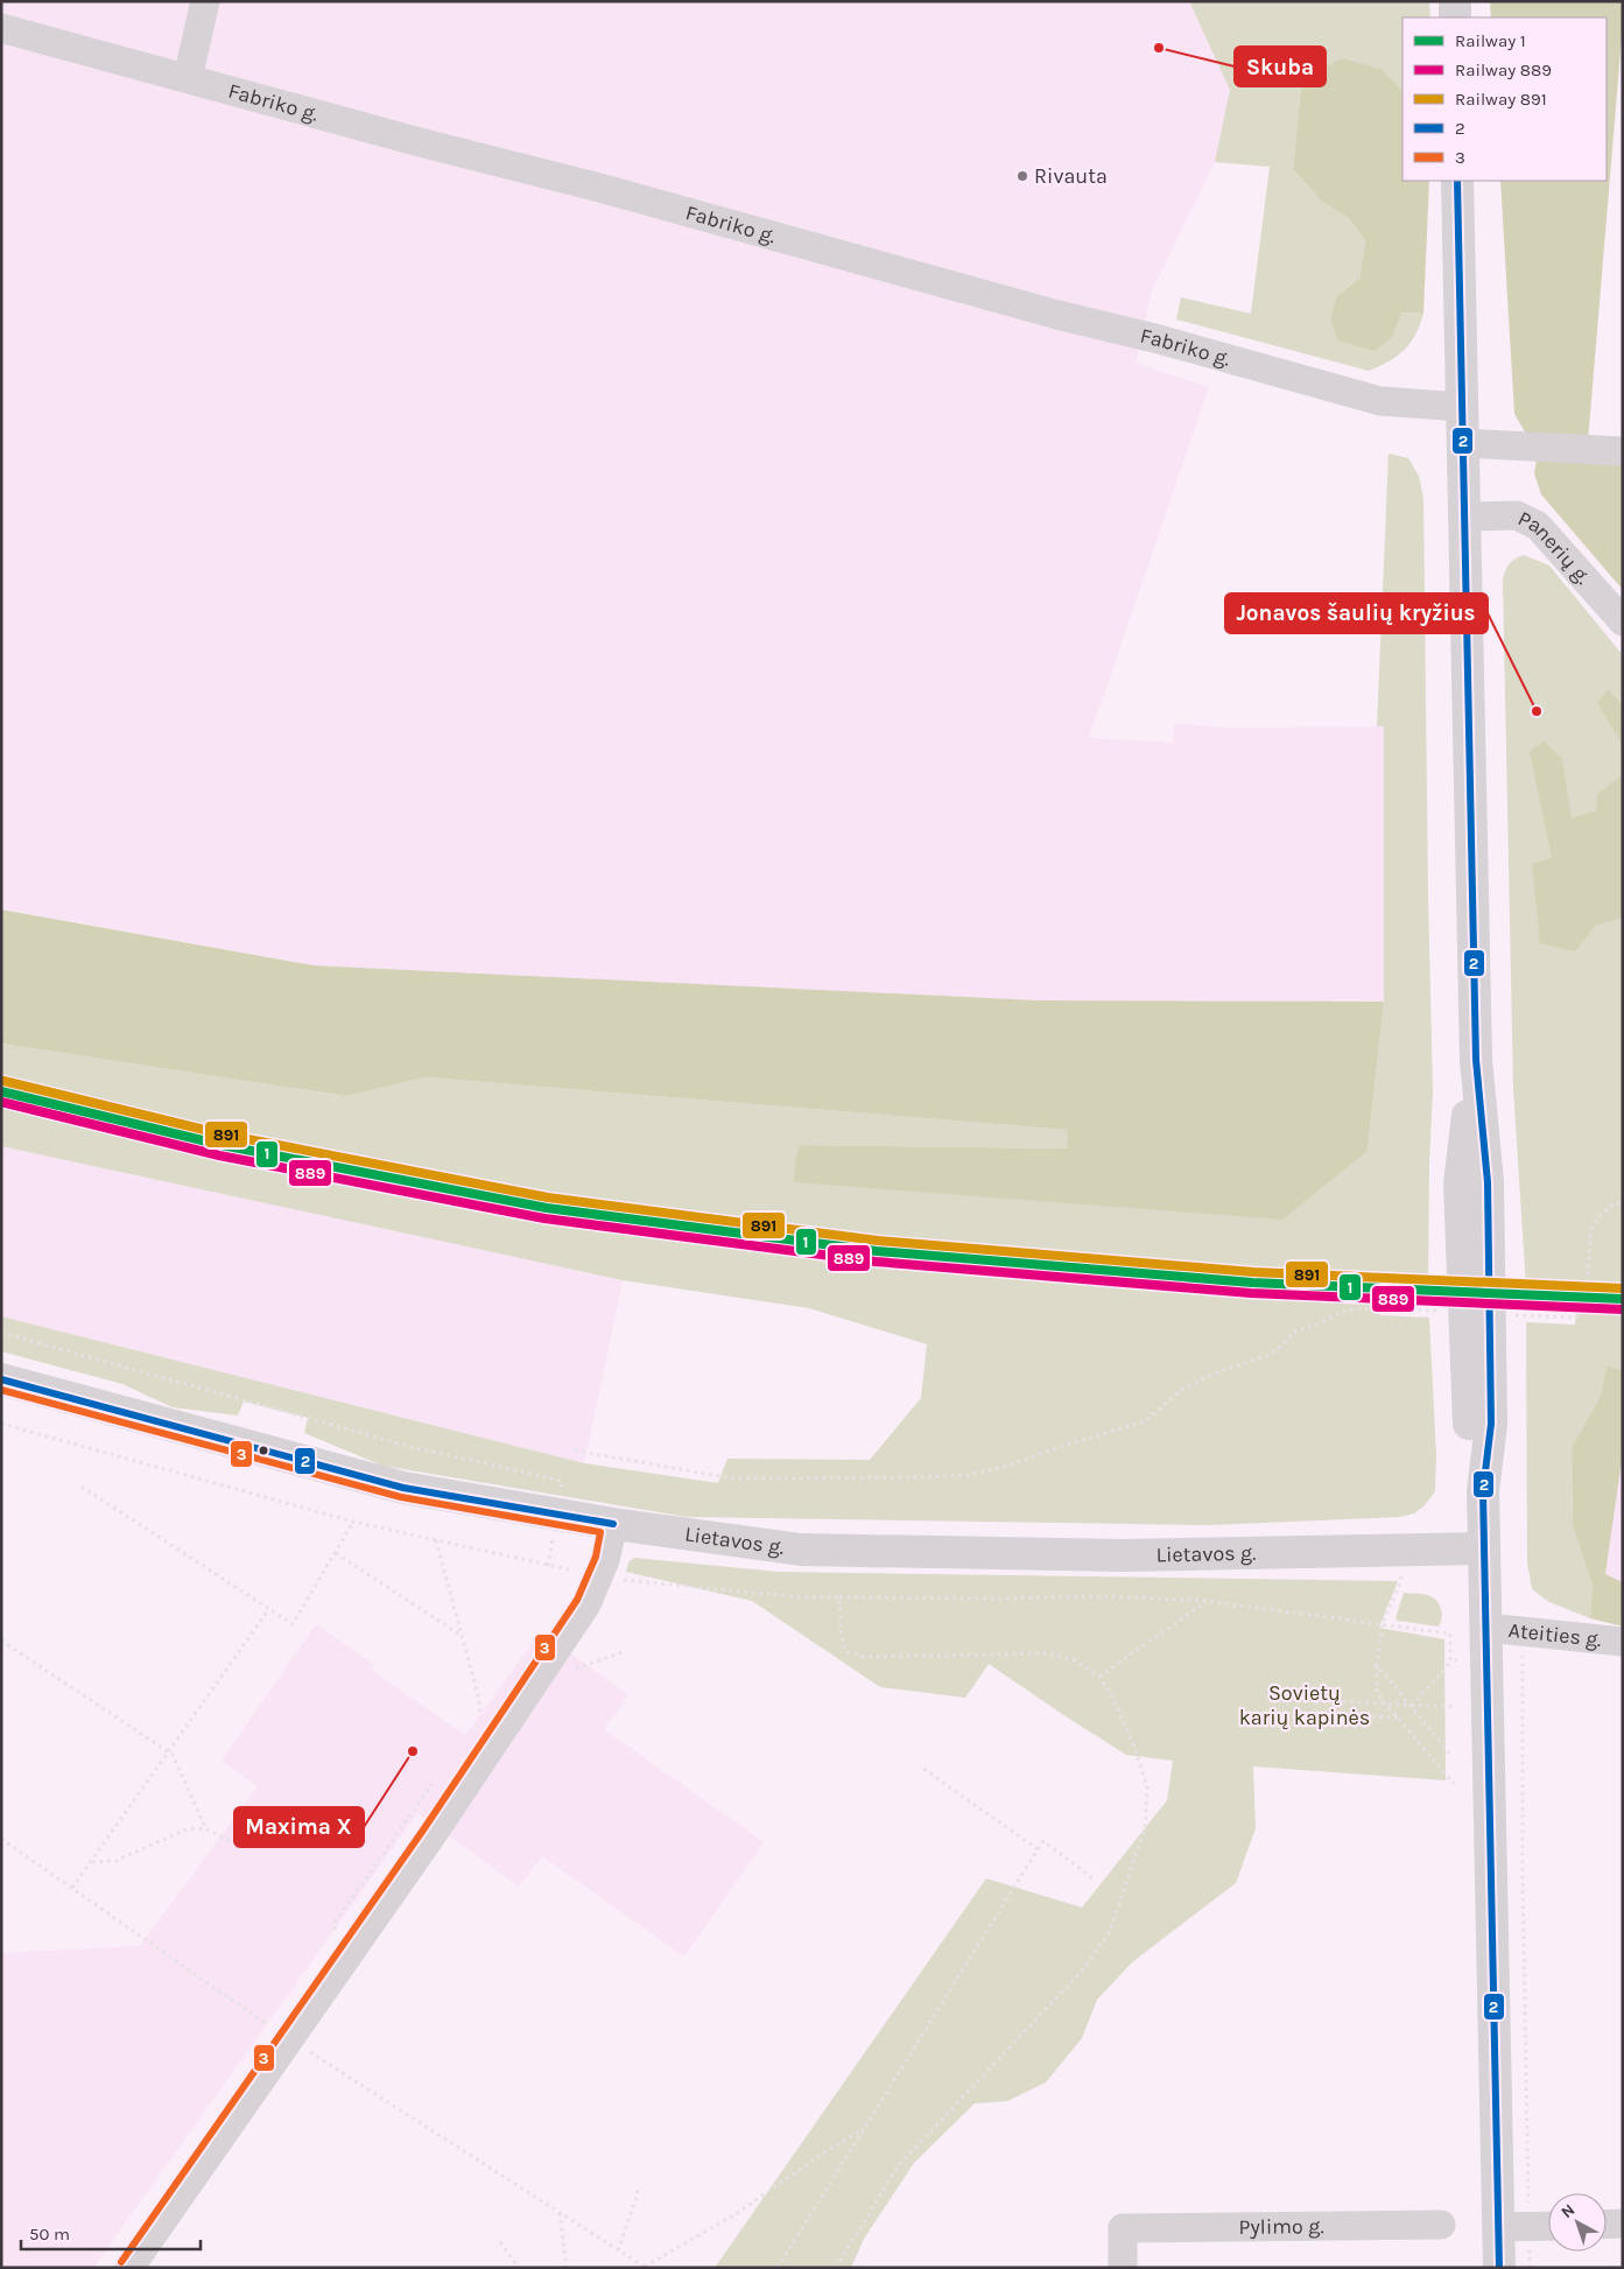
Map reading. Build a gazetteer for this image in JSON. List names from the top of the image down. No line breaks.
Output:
{"streets":{"main road":["Lietavos g."],"street":["Fabriko g.","Panerių g.","Ateities g.","Pylimo g."]},"parks":["Sovietų karių kapinės"],"places":["Skuba","Rivauta","Jonavos šaulių kryžius","Maxima X"],"lines":["transit line 2","rail line 891","rail line 1","rail line 889","transit line 3"],"legend":["Railway 1","Railway 889","Railway 891","2","3"],"scale_bar":"50 m","north":"top left"}
